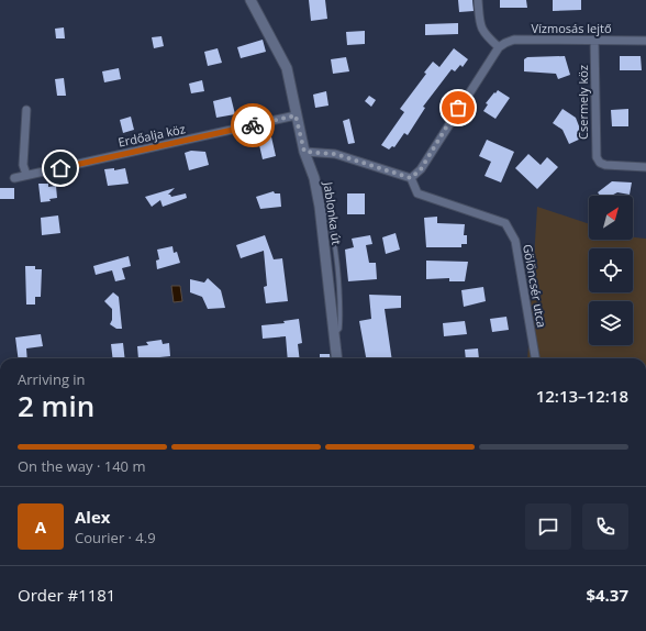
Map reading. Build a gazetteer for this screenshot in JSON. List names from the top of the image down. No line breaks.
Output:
{"streets":{"street":["Vízmosás lejtő","Csermely köz","Erdőalja köz","Jablonka út","Gölöncsér utca"]},"crossings":[["Vízmosás lejtő","Csermely köz"],["Erdőalja köz","Jablonka út"]],"north":"top right","page":{"heading":["2 min","Arriving in","12:13–12:18"],"panel":["Alex","Courier · 4.9","Order #1181","$4.37"],"bar":"On the way · 140 m","round":"A"}}
